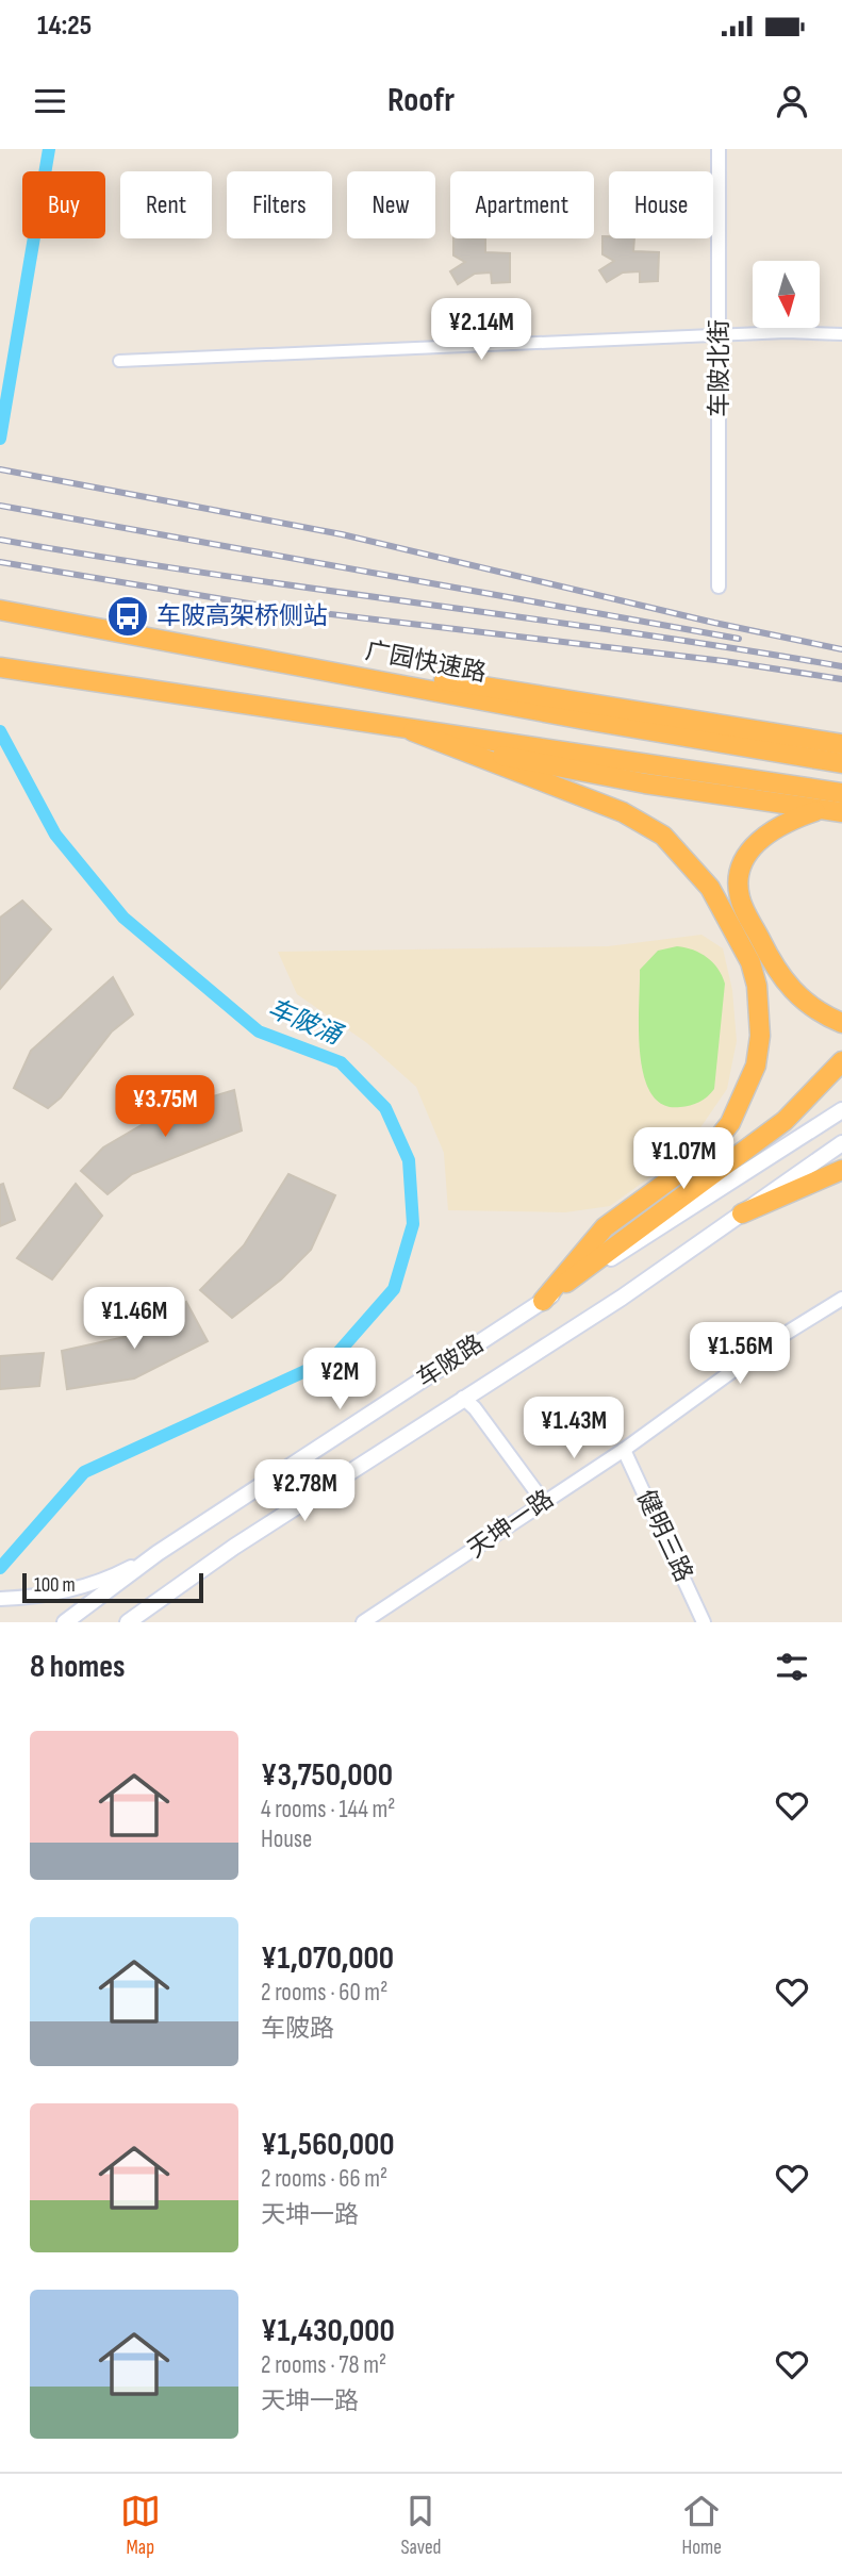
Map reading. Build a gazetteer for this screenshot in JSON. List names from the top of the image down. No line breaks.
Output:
{"streets":{"highway":["广园快速路"],"main road":["车陂路"],"street":["车陂北街","天坤一路","健明三路"]},"crossings":[["天坤一路","健明三路"]],"water":["车陂涌"],"places":{"bus stop":["车陂高架桥侧站"]},"scale_bar":"100 m","north":"bottom","page":{"status":"14:25","header":"Roofr","chip":["Buy","Rent","Filters","New","Apartment","House"],"price":["¥2.14M","¥3.75M","¥1.07M","¥1.46M","¥1.56M","¥2M","¥1.43M","¥2.78M"],"scale":"100 m","heading":"8 homes","list":[{"name":"¥3,750,000","note":"4 rooms · 144 m² · House"},{"name":"¥1,070,000","note":"2 rooms · 60 m² · 车陂路"},{"name":"¥1,560,000","note":"2 rooms · 66 m² · 天坤一路"},{"name":"¥1,430,000","note":"2 rooms · 78 m² · 天坤一路"}],"tabs":["Map","Saved","Home"]}}
